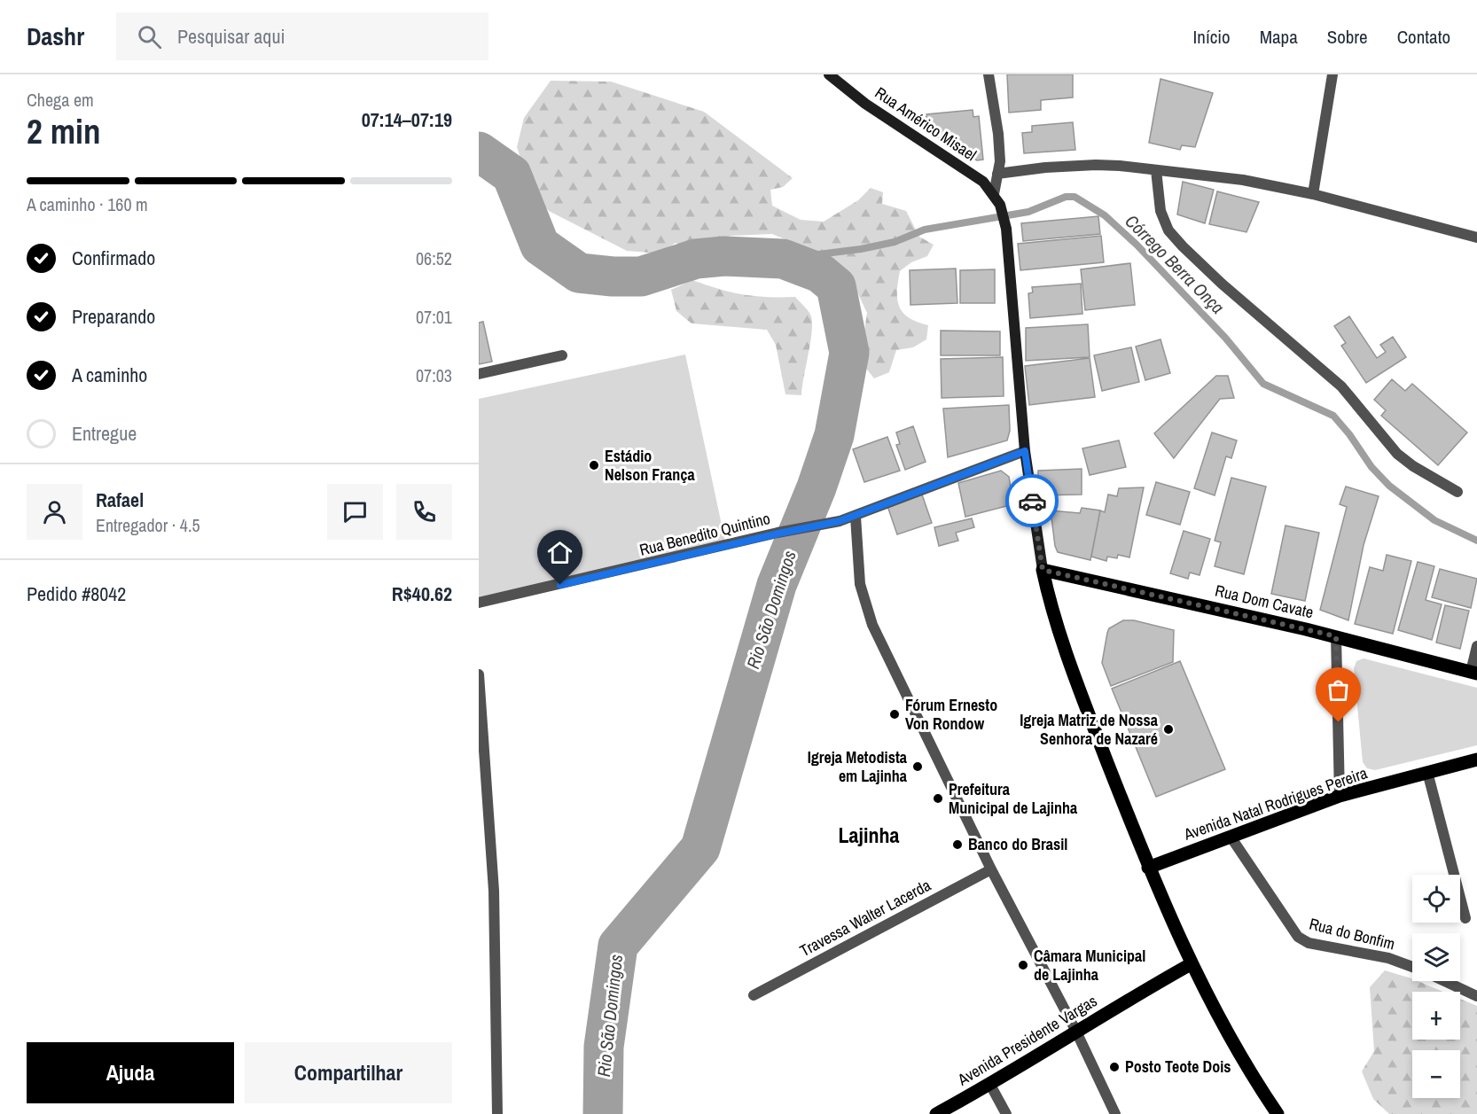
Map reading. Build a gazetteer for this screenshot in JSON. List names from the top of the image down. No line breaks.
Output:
{"streets":{"main road":["Rua Américo Misael","Rua Dom Cavate","Avenida Natal Rodrigues Pereira","Avenida Presidente Vargas"],"street":["Rua Benedito Quintino","Travessa Walter Lacerda","Rua do Bonfim"]},"crossings":[["Rua Américo Misael","Rua Benedito Quintino"],["Rua Américo Misael","Rua Dom Cavate"],["Avenida Natal Rodrigues Pereira","Rua do Bonfim"]],"districts":["Lajinha"],"water":["Córrego Berra Onça","Rio São Domingos"],"places":["Estádio Nelson França","Fórum Ernesto Von Rondow","Igreja Matriz de Nossa Senhora de Nazaré","Igreja Metodista em Lajinha","Prefeitura Municipal de Lajinha","Banco do Brasil","Câmara Municipal de Lajinha","Posto Teote Dois"],"page":{"header":"Dashr","search":"Pesquisar aqui","nav":["Início","Mapa","Sobre","Contato"],"heading":["2 min","Chega em","07:14–07:19"],"panel":["Rafael","Entregador · 4.5","Pedido #8042","R$40.62"],"bar":"A caminho · 160 m","list":[["Confirmado","06:52"],["Preparando","07:01"],["A caminho","07:03"],"Entregue"],"map_buttons":["+","−"],"buttons":["Ajuda","Compartilhar"]}}
